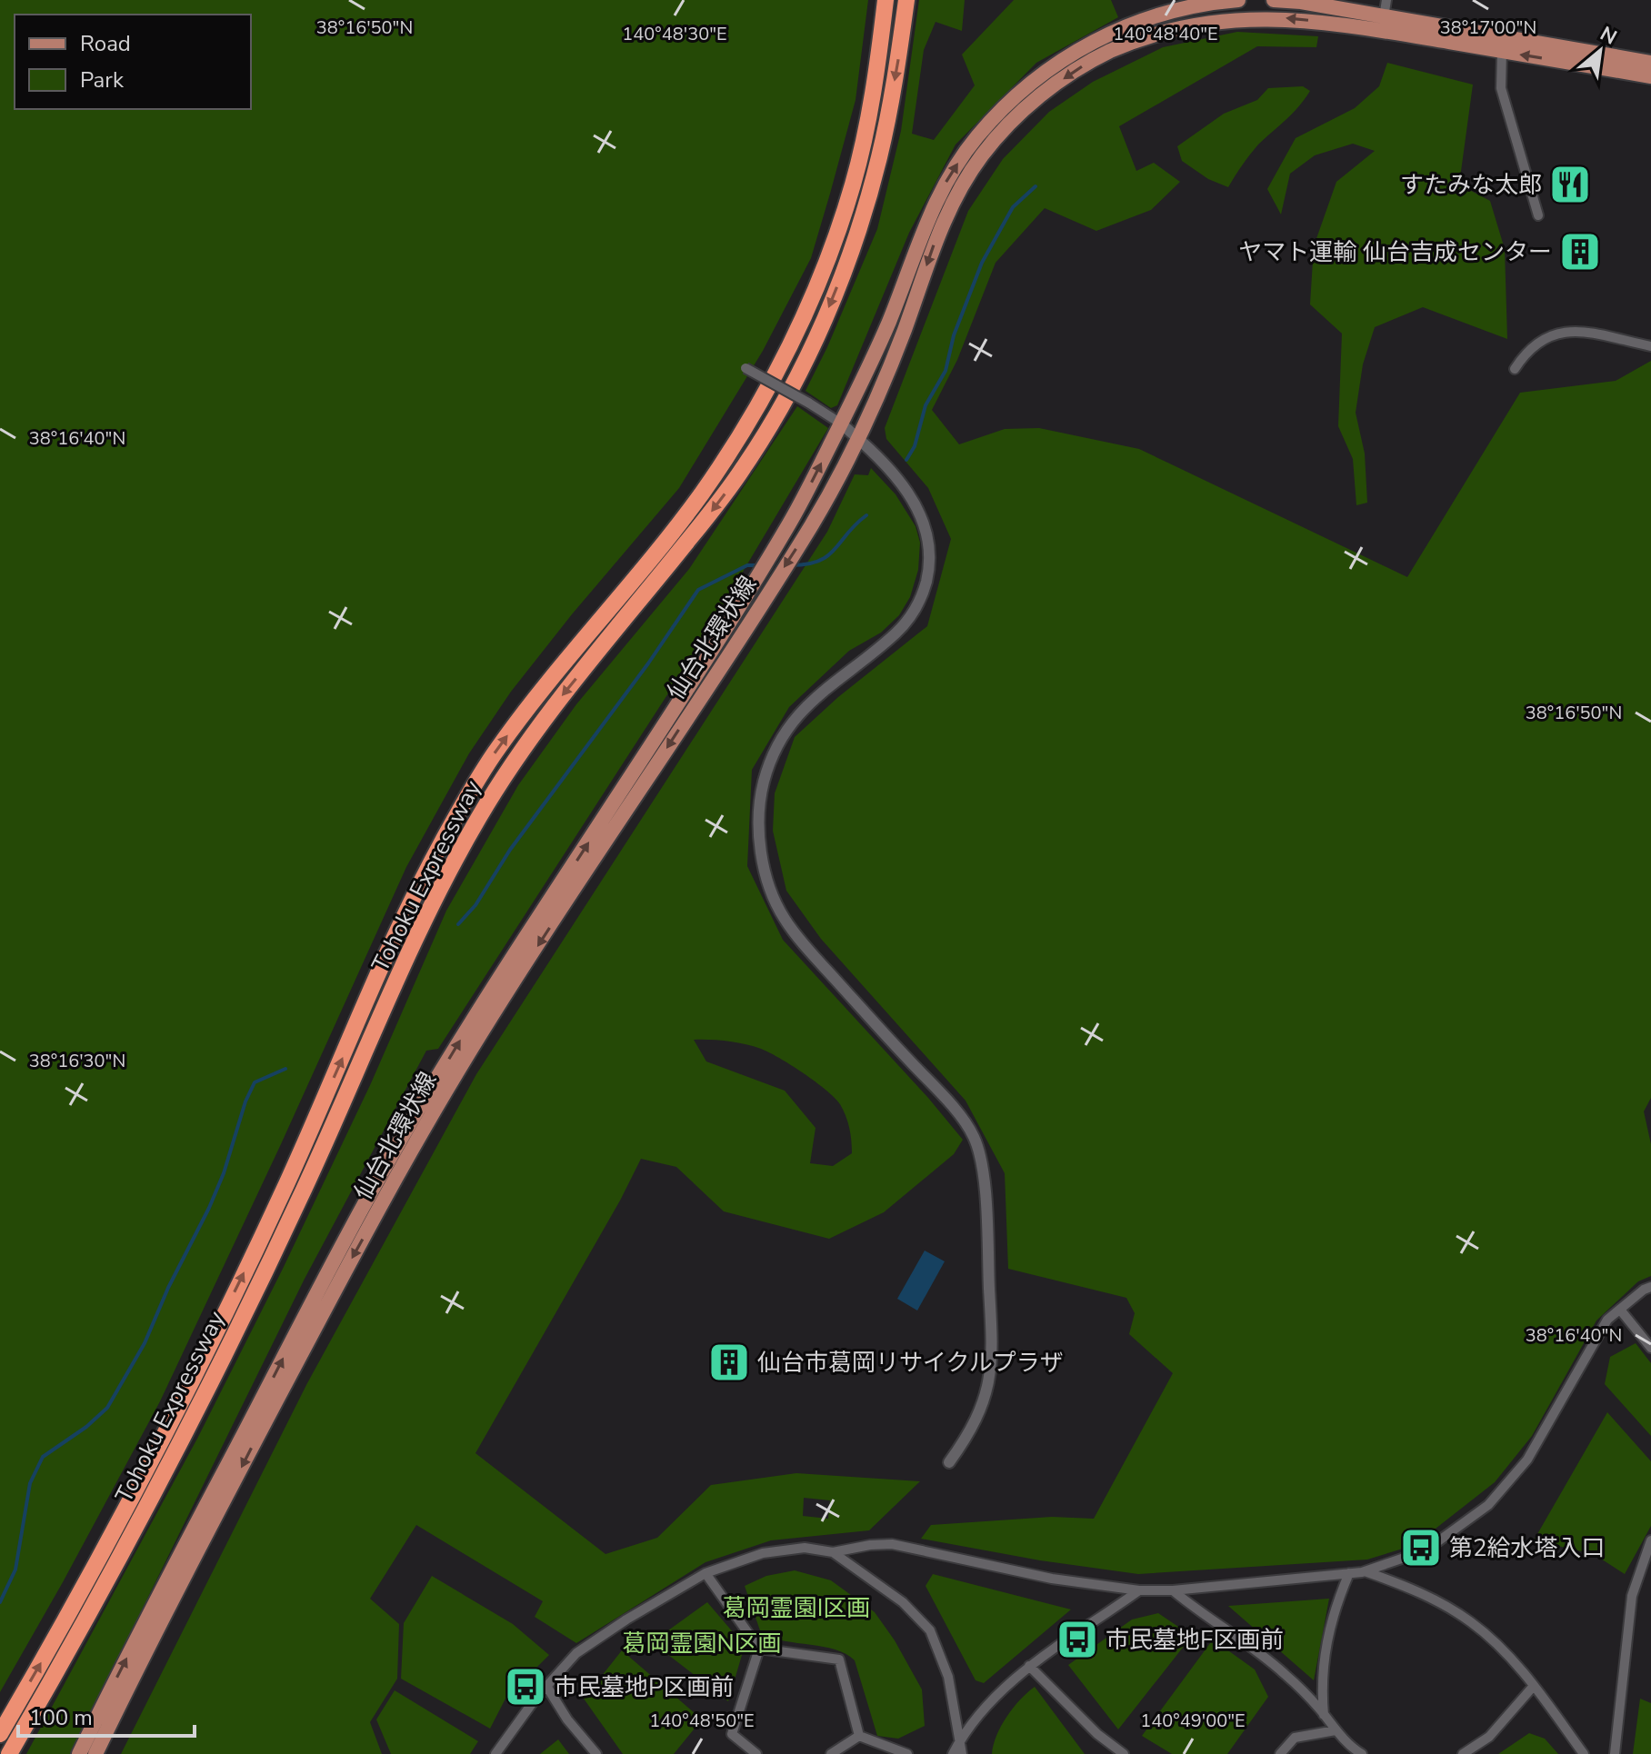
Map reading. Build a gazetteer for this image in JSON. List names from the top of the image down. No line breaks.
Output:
{"streets":{"highway":["Tohoku Expressway"],"main road":["仙台北環状線"]},"parks":["葛岡霊園I区画","葛岡霊園N区画"],"places":{"restaurant":["すたみな太郎"],"building":["ヤマト運輸 仙台吉成センター","仙台市葛岡リサイクルプラザ"],"bus stop":["第2給水塔入口","市民墓地F区画前","市民墓地P区画前"]},"legend":["Road","Park"],"scale_bar":"100 m","north":"top right","coordinates":["38°16'50\"N","38°17'00\"N","140°48'30\"E","140°48'40\"E","38°16'40\"N","38°16'30\"N","140°48'50\"E","140°49'00\"E"]}
